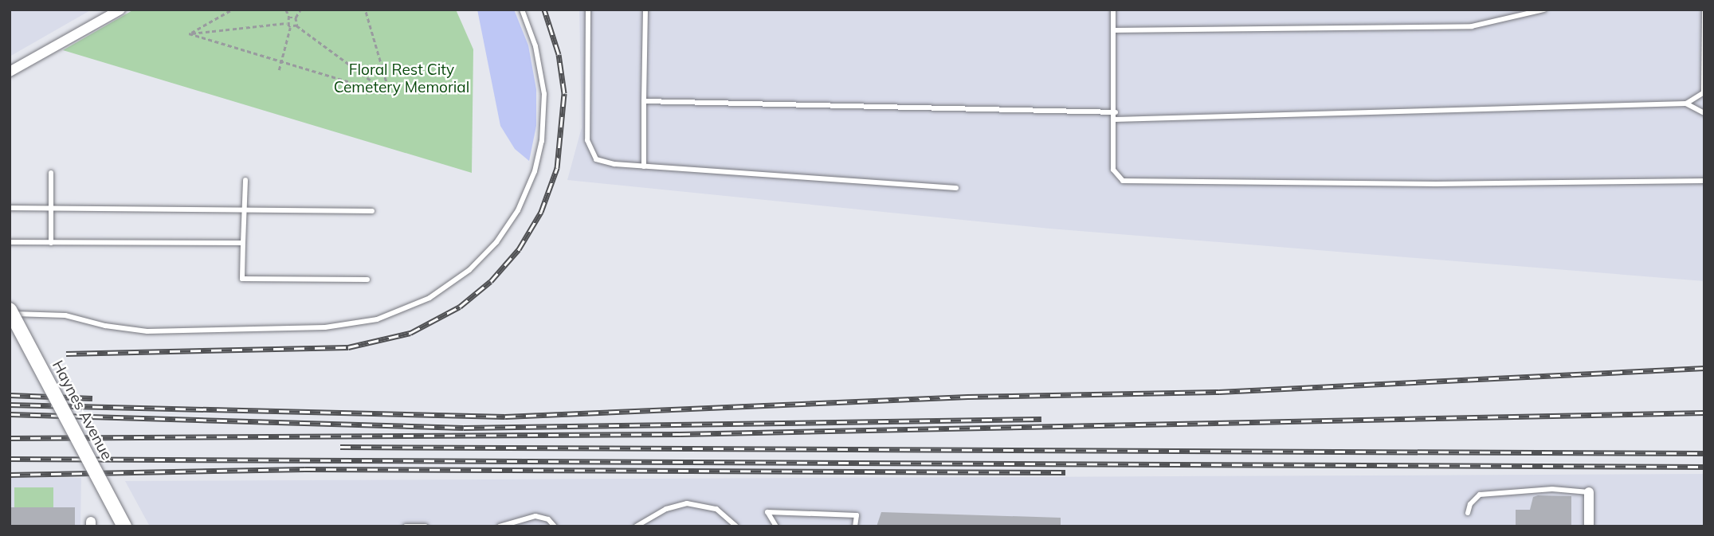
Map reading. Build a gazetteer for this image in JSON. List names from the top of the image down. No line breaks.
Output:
{"streets":{"main road":["Haynes Avenue"]},"parks":["Floral Rest City Cemetery Memorial"]}
